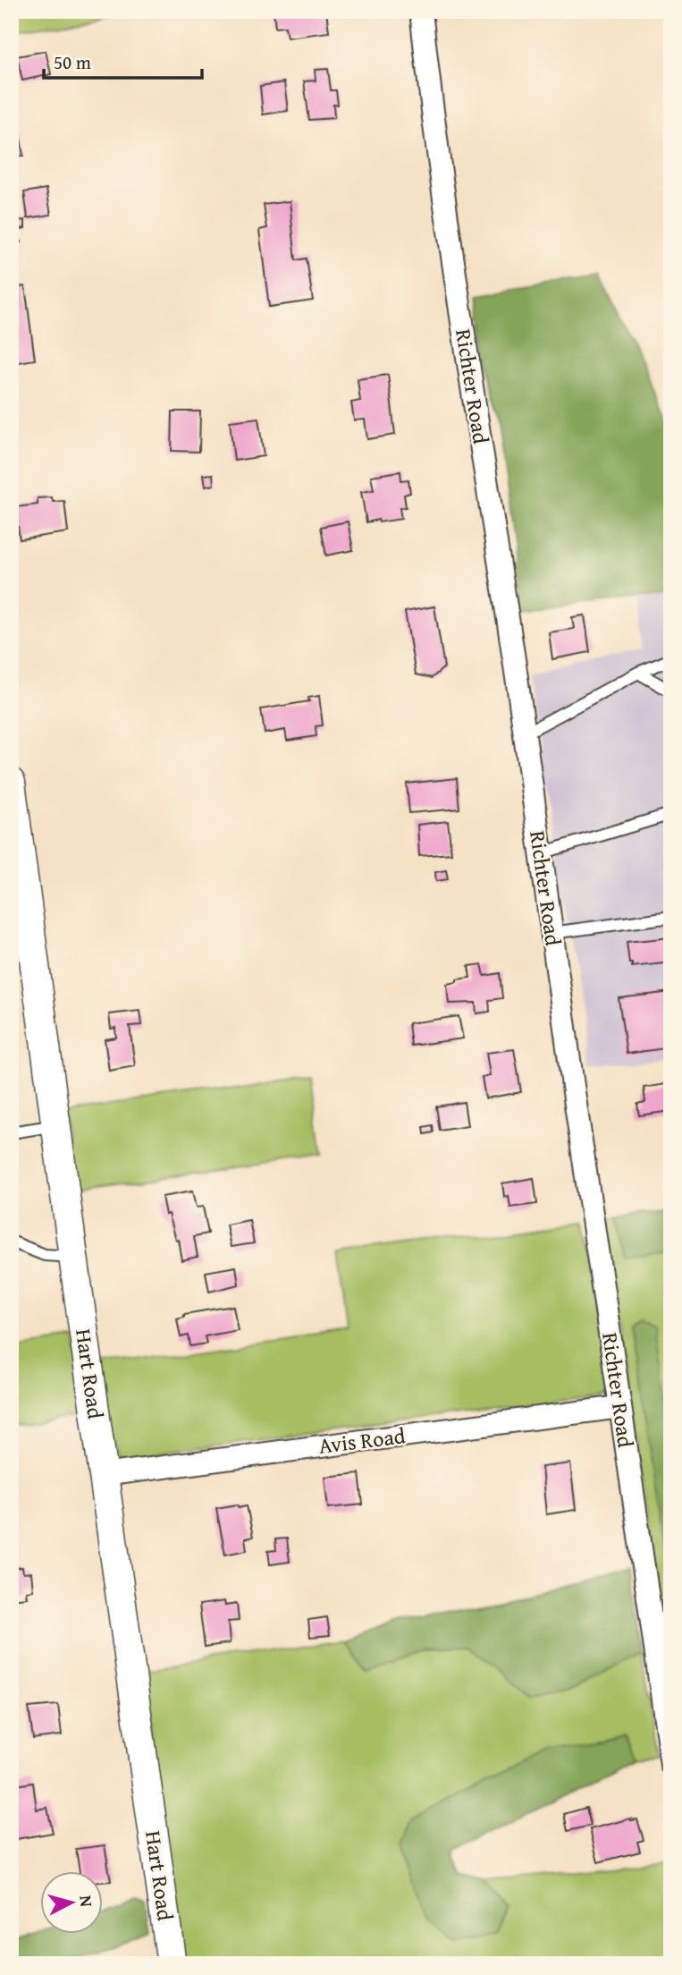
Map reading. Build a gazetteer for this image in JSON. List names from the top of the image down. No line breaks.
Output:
{"streets":{"street":["Richter Road","Hart Road","Avis Road"]},"crossings":[["Richter Road","Avis Road"],["Hart Road","Avis Road"]],"scale_bar":"50 m","north":"right"}
